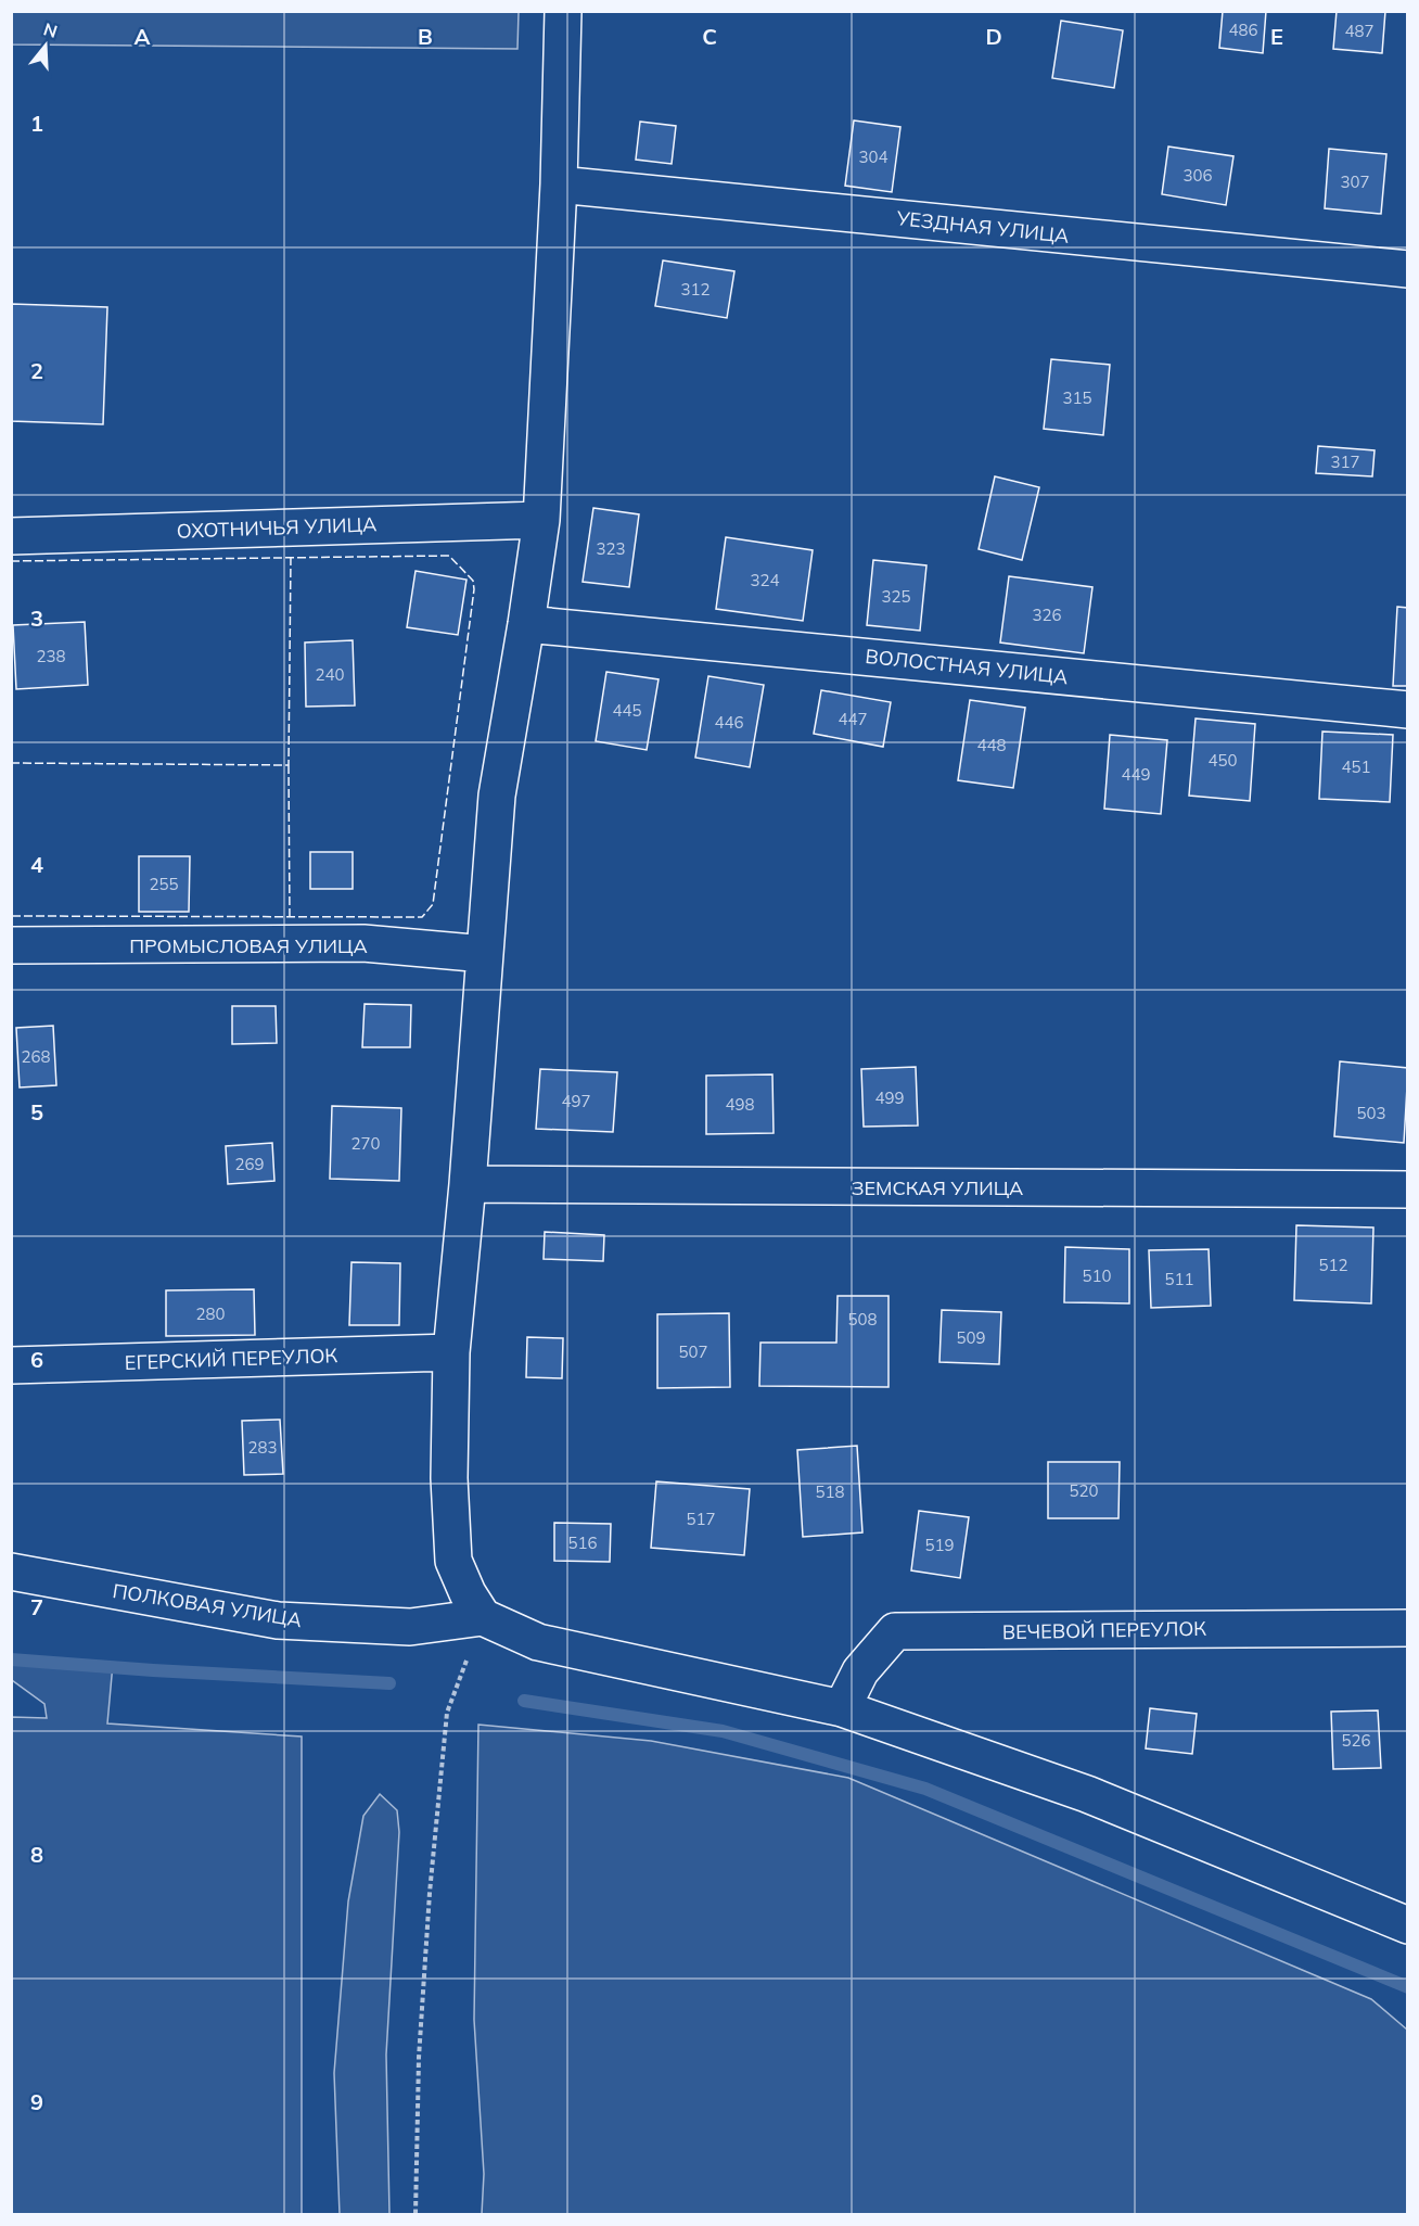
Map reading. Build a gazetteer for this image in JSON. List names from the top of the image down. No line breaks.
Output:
{"streets":{"street":["УЕЗДНАЯ УЛИЦА","ОХОТНИЧЬЯ УЛИЦА","ВОЛОСТНАЯ УЛИЦА","ПРОМЫСЛОВАЯ УЛИЦА","ЗЕМСКАЯ УЛИЦА","ЕГЕРСКИЙ ПЕРЕУЛОК","ПОЛКОВАЯ УЛИЦА","ВЕЧЕВОЙ ПЕРЕУЛОК"]},"house_numbers":["486","487","304","306","307","312","315","317","323","324","325","326","238","240","445","447","446","448","450","451","449","255","268","499","497","498","503","270","269","512","510","511","280","508","509","507","283","520","518","517","516","519","526"],"north":"top","grid":{"columns":["A","B","C","D","E"],"rows":["1","2","3","4","5","6","7","8","9"]}}
